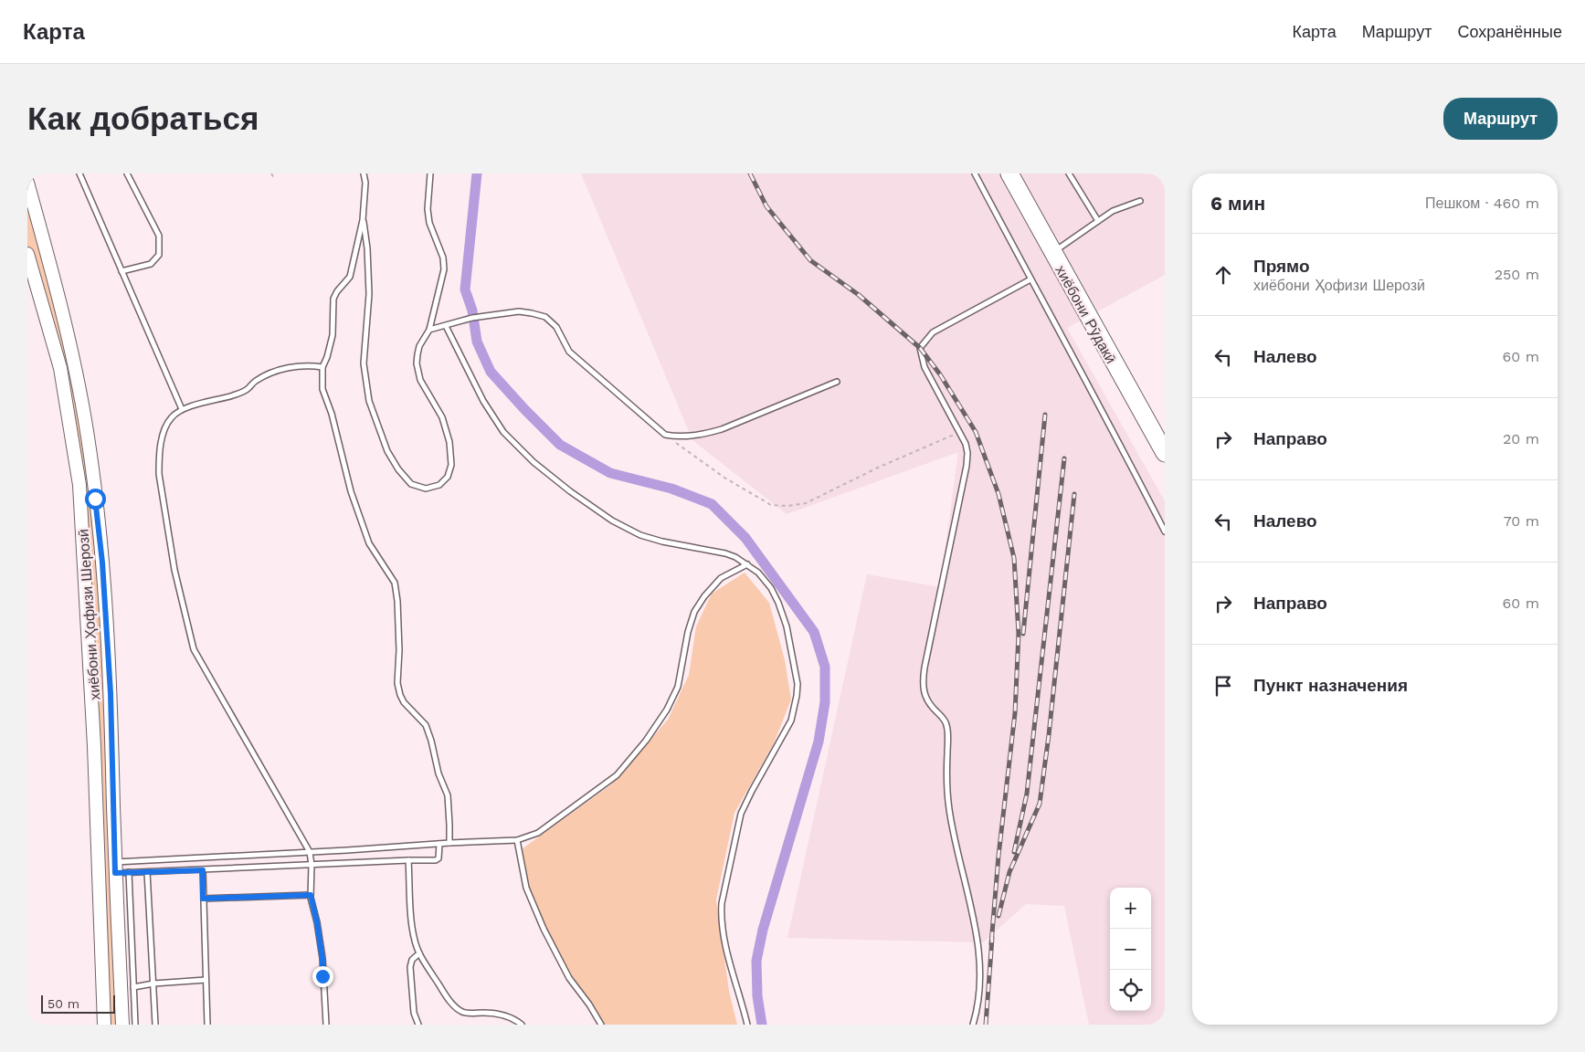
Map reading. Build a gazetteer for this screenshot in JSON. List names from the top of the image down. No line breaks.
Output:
{"streets":{"highway":["хиёбони Рӯдакӣ"],"main road":["хиёбони Ҳофизи Шерозӣ"]},"scale_bar":"50 m","page":{"header":"Карта","nav":["Карта","Маршрут","Сохранённые"],"buttons":"Маршрут","title":"Как добраться","heading":["6 мин","Пешком · 460 m"],"list":[["Прямо","хиёбони Ҳофизи Шерозӣ","250 m"],["Налево","60 m"],["Направо","20 m"],["Налево","70 m"],["Направо","60 m"],"Пункт назначения"],"map_buttons":["+","−"],"scale":"50 m"}}
